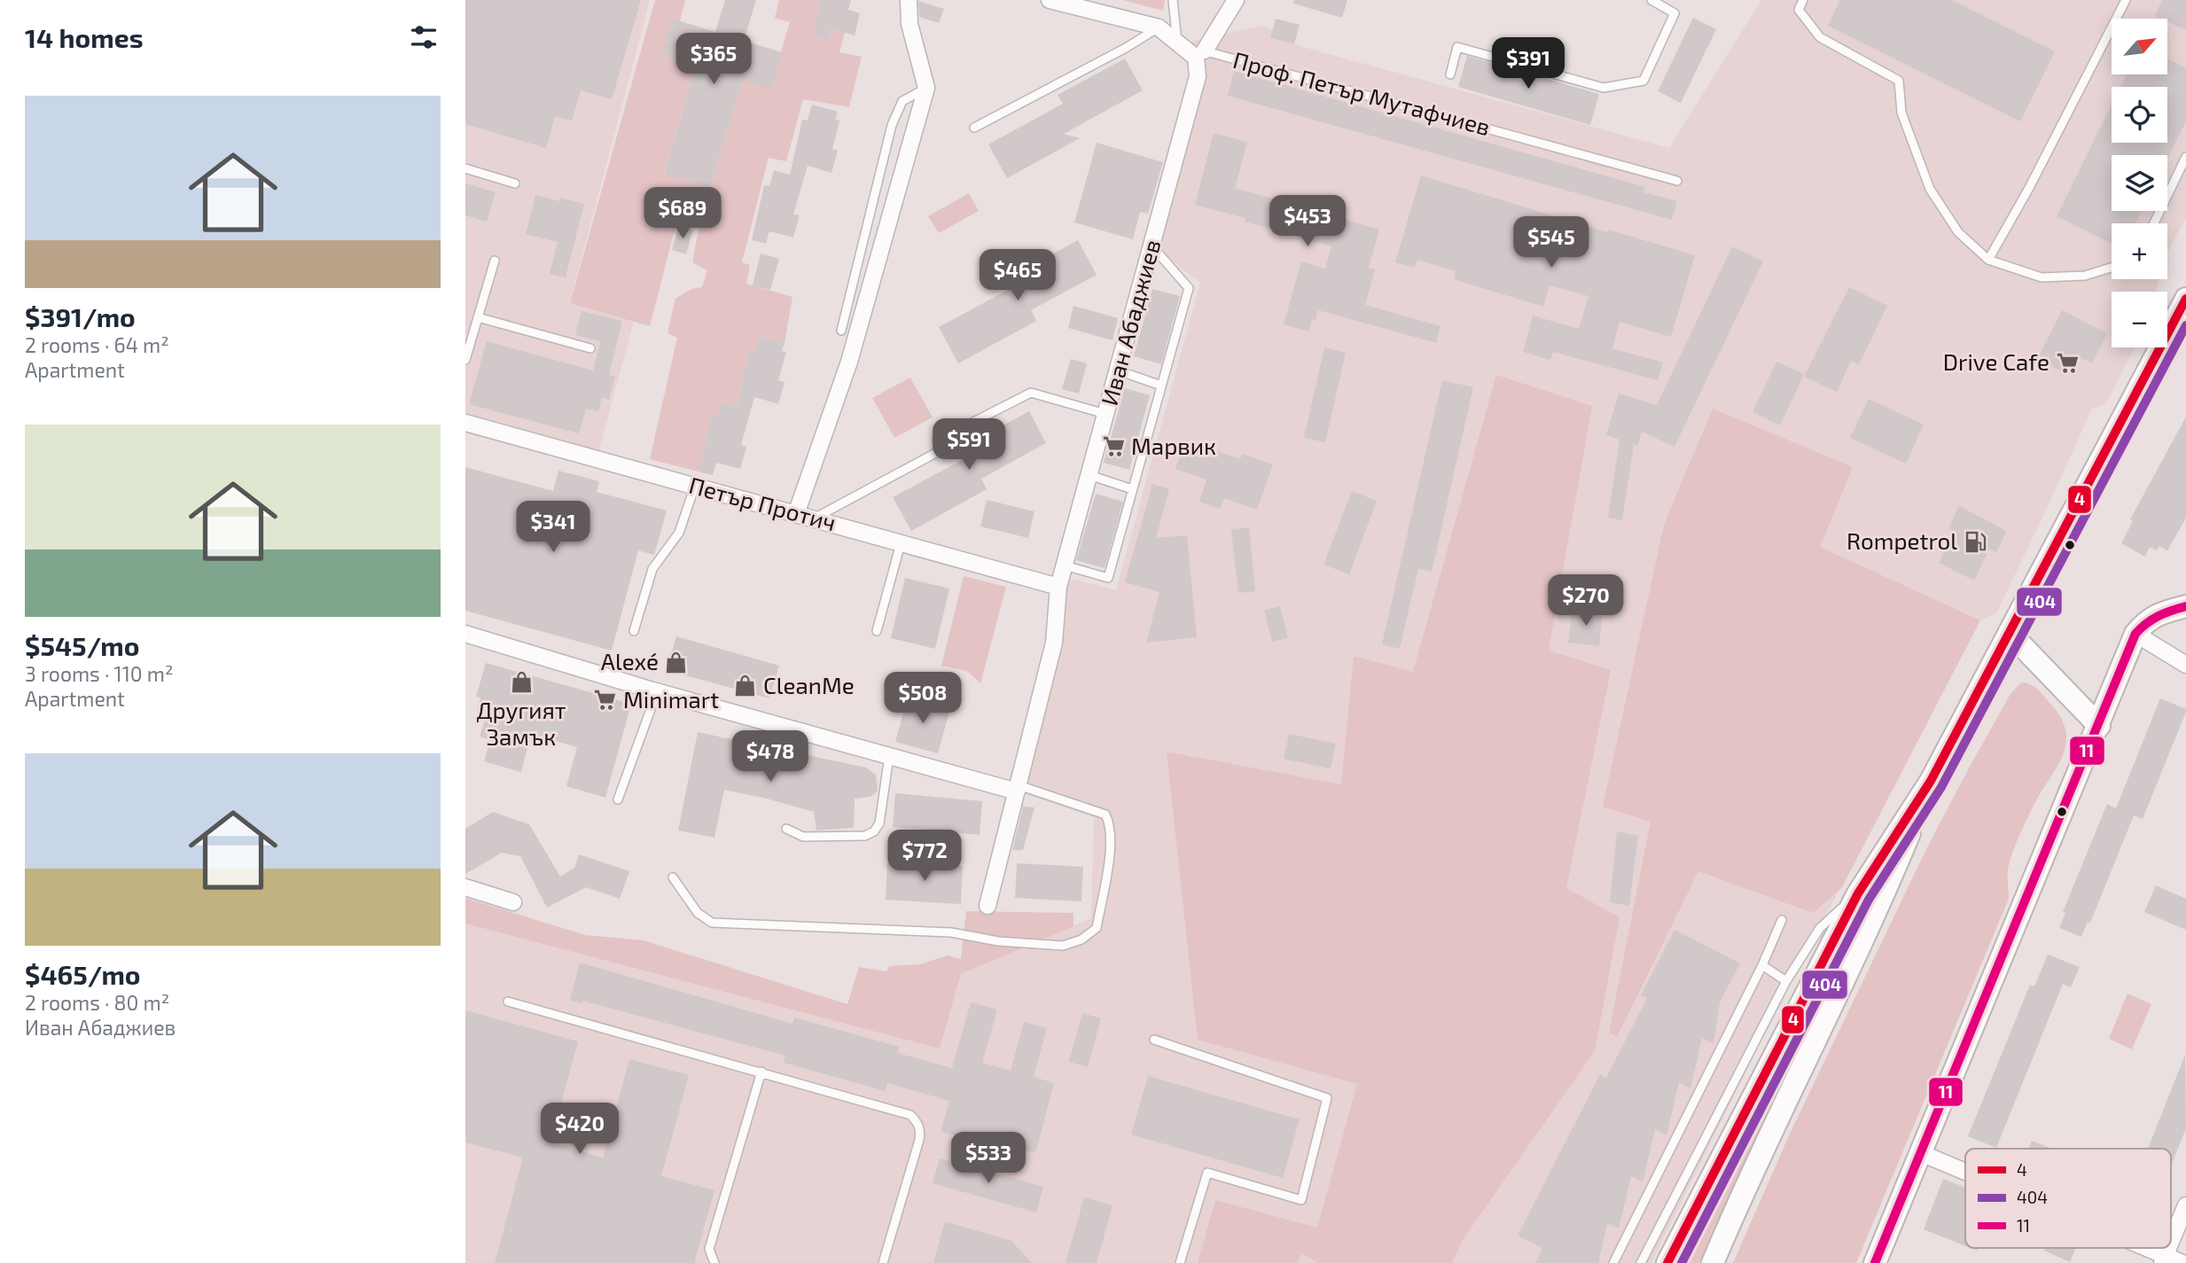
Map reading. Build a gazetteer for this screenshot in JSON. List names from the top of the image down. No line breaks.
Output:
{"streets":{"street":["Проф. Петър Мутафчиев","Иван Абаджиев","Петър Протич"]},"crossings":[["Проф. Петър Мутафчиев","Иван Абаджиев"],["Иван Абаджиев","Петър Протич"]],"places":{"supermarket":["Drive Cafe","Марвик","Minimart"],"fuel station":["Rompetrol"],"shop":["Alexé","Другият Замък","CleanMe"]},"lines":["transit line 4","transit line 404","transit line 11"],"legend":["4","404","11"],"north":"top right","page":{"heading":"14 homes","map_buttons":["+","−"],"price":["$365","$391","$689","$453","$545","$465","$591","$341","$270","$508","$478","$772","$420","$533"],"list":[{"name":"$391/mo","note":"2 rooms · 64 m² · Apartment"},{"name":"$545/mo","note":"3 rooms · 110 m² · Apartment"},{"name":"$465/mo","note":"2 rooms · 80 m² · Иван Абаджиев"}]}}
